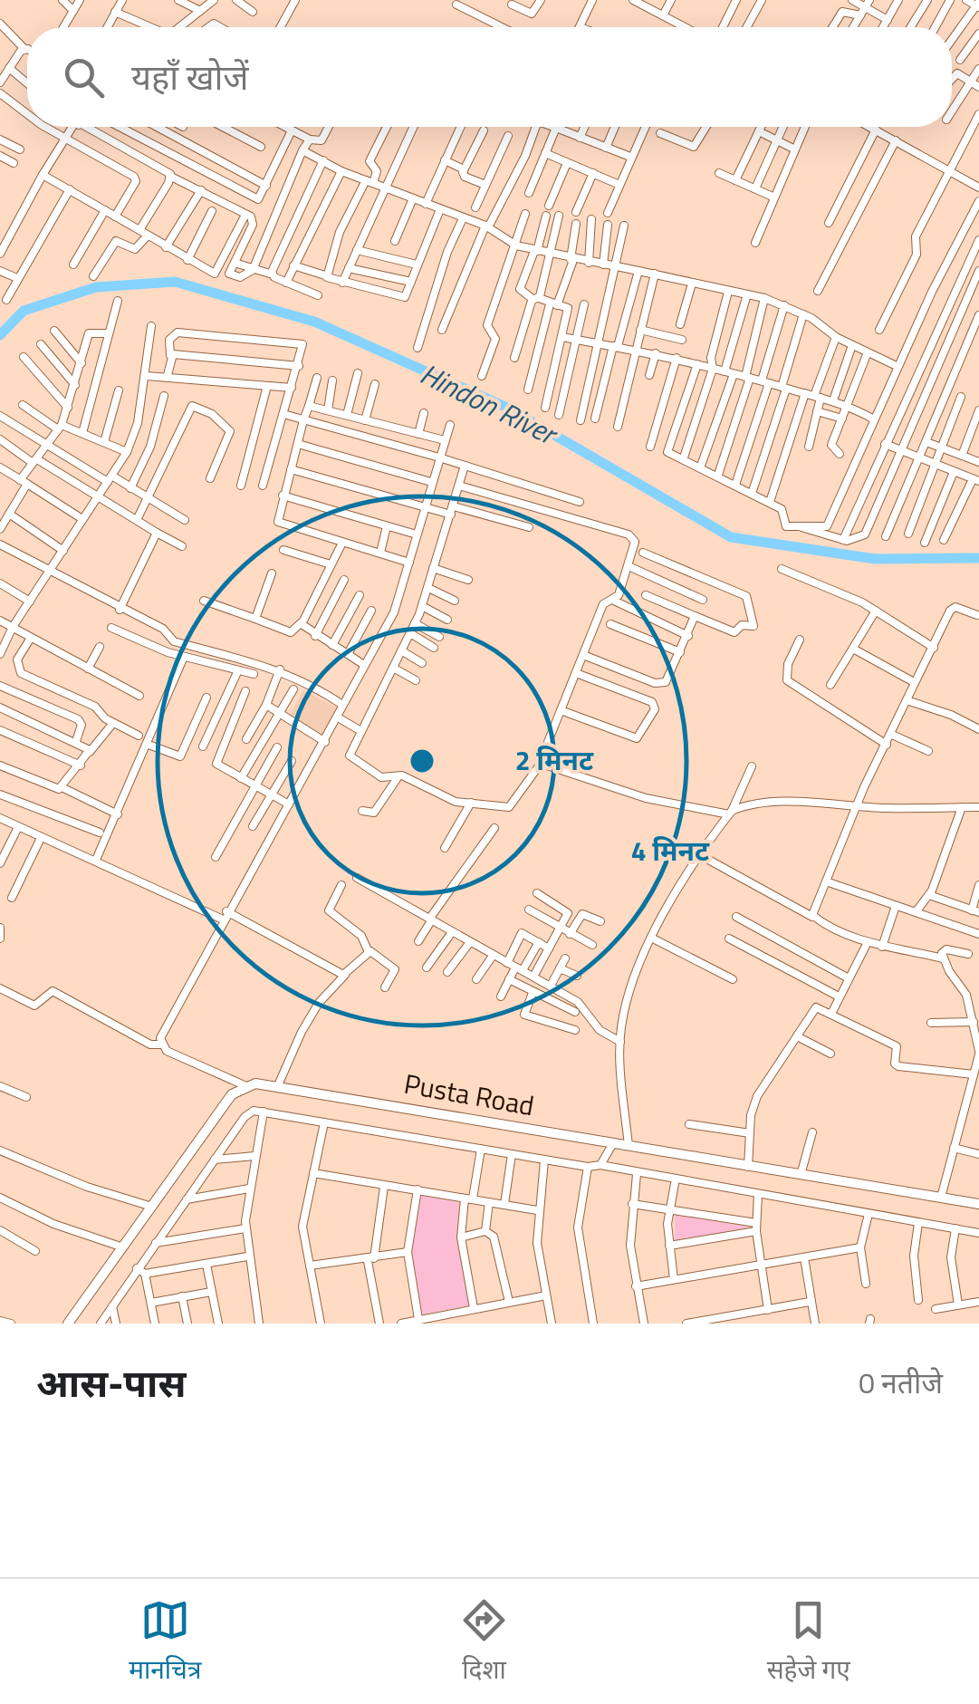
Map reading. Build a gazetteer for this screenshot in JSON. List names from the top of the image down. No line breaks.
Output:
{"streets":{"street":["Pusta Road"]},"water":["Hindon River"],"page":{"search":"यहाँ खोजें","heading":["आस-पास","0 नतीजे"],"nav":["मानचित्र","दिशा","सहेजे गए"]},"rings":["2 मिनट","4 मिनट"]}
